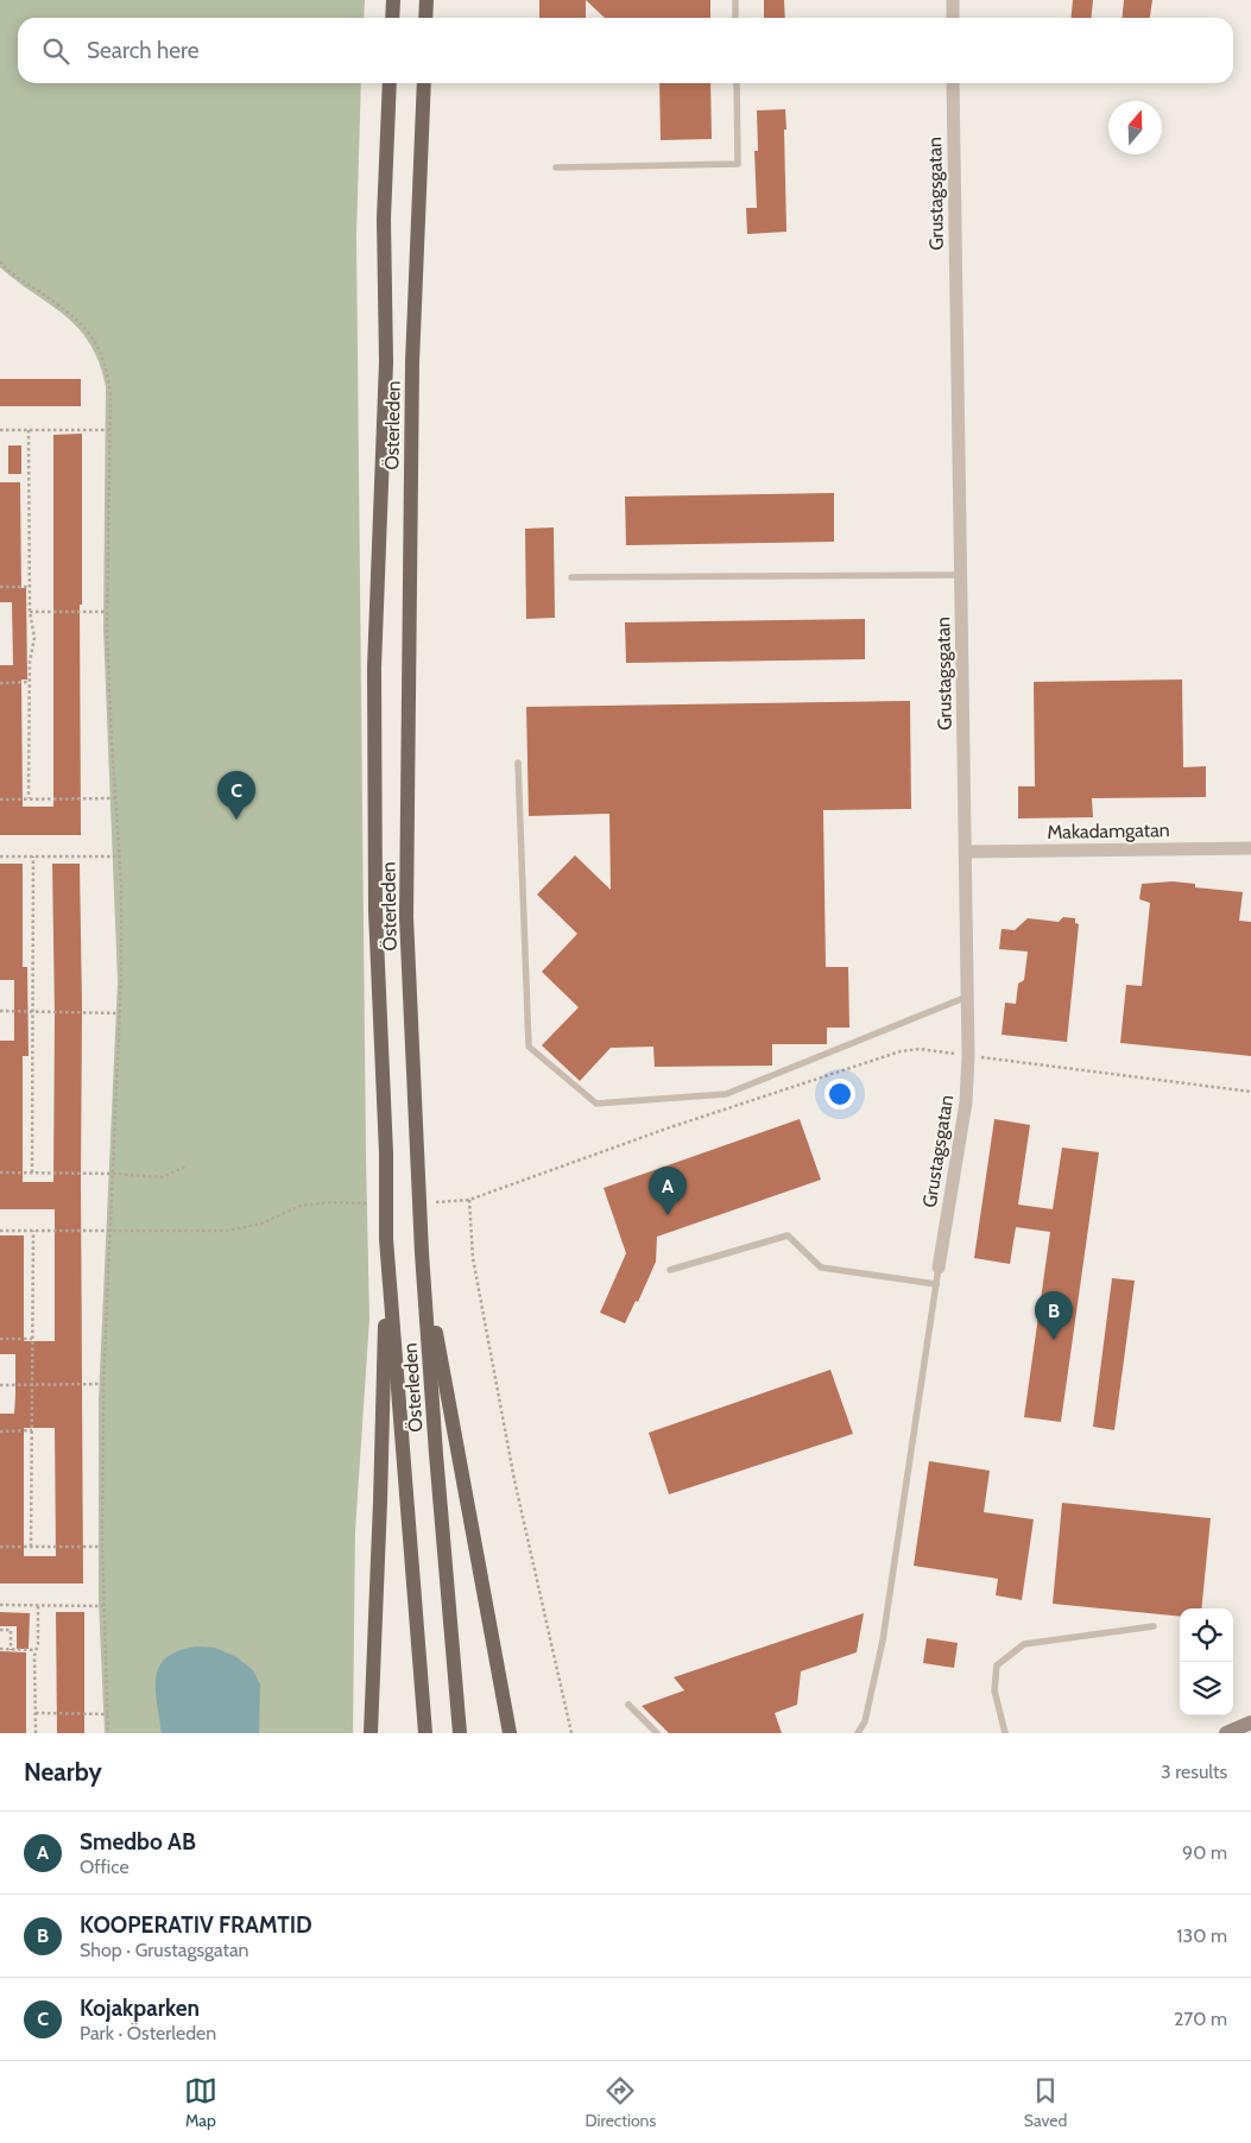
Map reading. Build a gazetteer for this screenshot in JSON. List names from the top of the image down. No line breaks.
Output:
{"streets":{"main road":["Österleden"],"street":["Grustagsgatan","Makadamgatan"]},"crossings":[["Grustagsgatan","Makadamgatan"]],"north":"top","page":{"search":"Search here","pins":["C","A","B"],"heading":["Nearby","3 results"],"list":[{"mark":"A","name":"Smedbo AB","note":"Office","value":"90 m"},{"mark":"B","name":"KOOPERATIV FRAMTID","note":"Shop · Grustagsgatan","value":"130 m"},{"mark":"C","name":"Kojakparken","note":"Park · Österleden","value":"270 m"}],"nav":["Map","Directions","Saved"]}}
